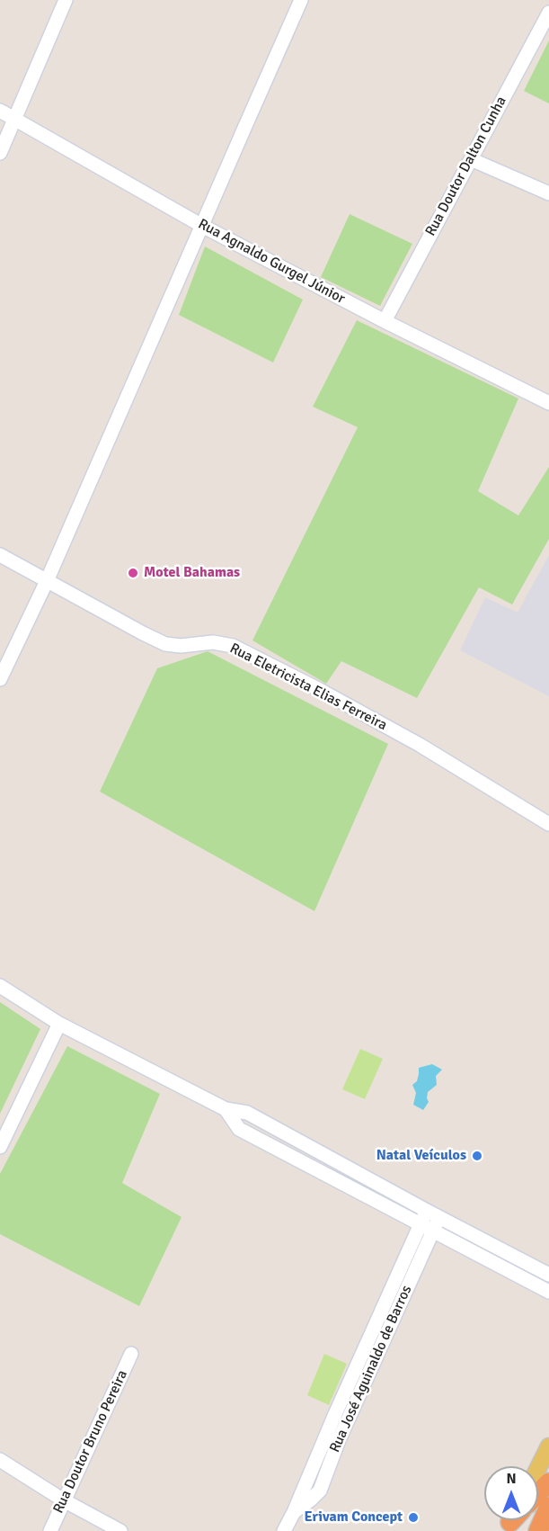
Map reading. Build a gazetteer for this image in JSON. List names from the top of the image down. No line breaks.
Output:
{"streets":{"street":["Rua Doutor Dalton Cunha","Rua Agnaldo Gurgel Júnior","Rua Eletricista Elias Ferreira","Rua José Aguinaldo de Barros","Rua Doutor Bruno Pereira"]},"crossings":[["Rua Doutor Dalton Cunha","Rua Agnaldo Gurgel Júnior"]],"places":["Motel Bahamas","Natal Veículos","Erivam Concept"],"north":"top"}
